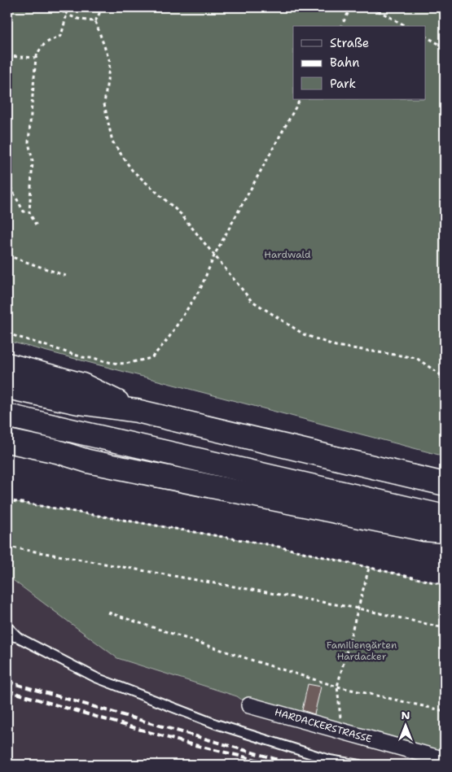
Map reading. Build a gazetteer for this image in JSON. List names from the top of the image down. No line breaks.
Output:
{"streets":{"street":["HARDACKERSTRASSE"]},"parks":["Hardwald","Familiengärten Hardacker"],"legend":["Straße","Bahn","Park"],"north":"top"}
